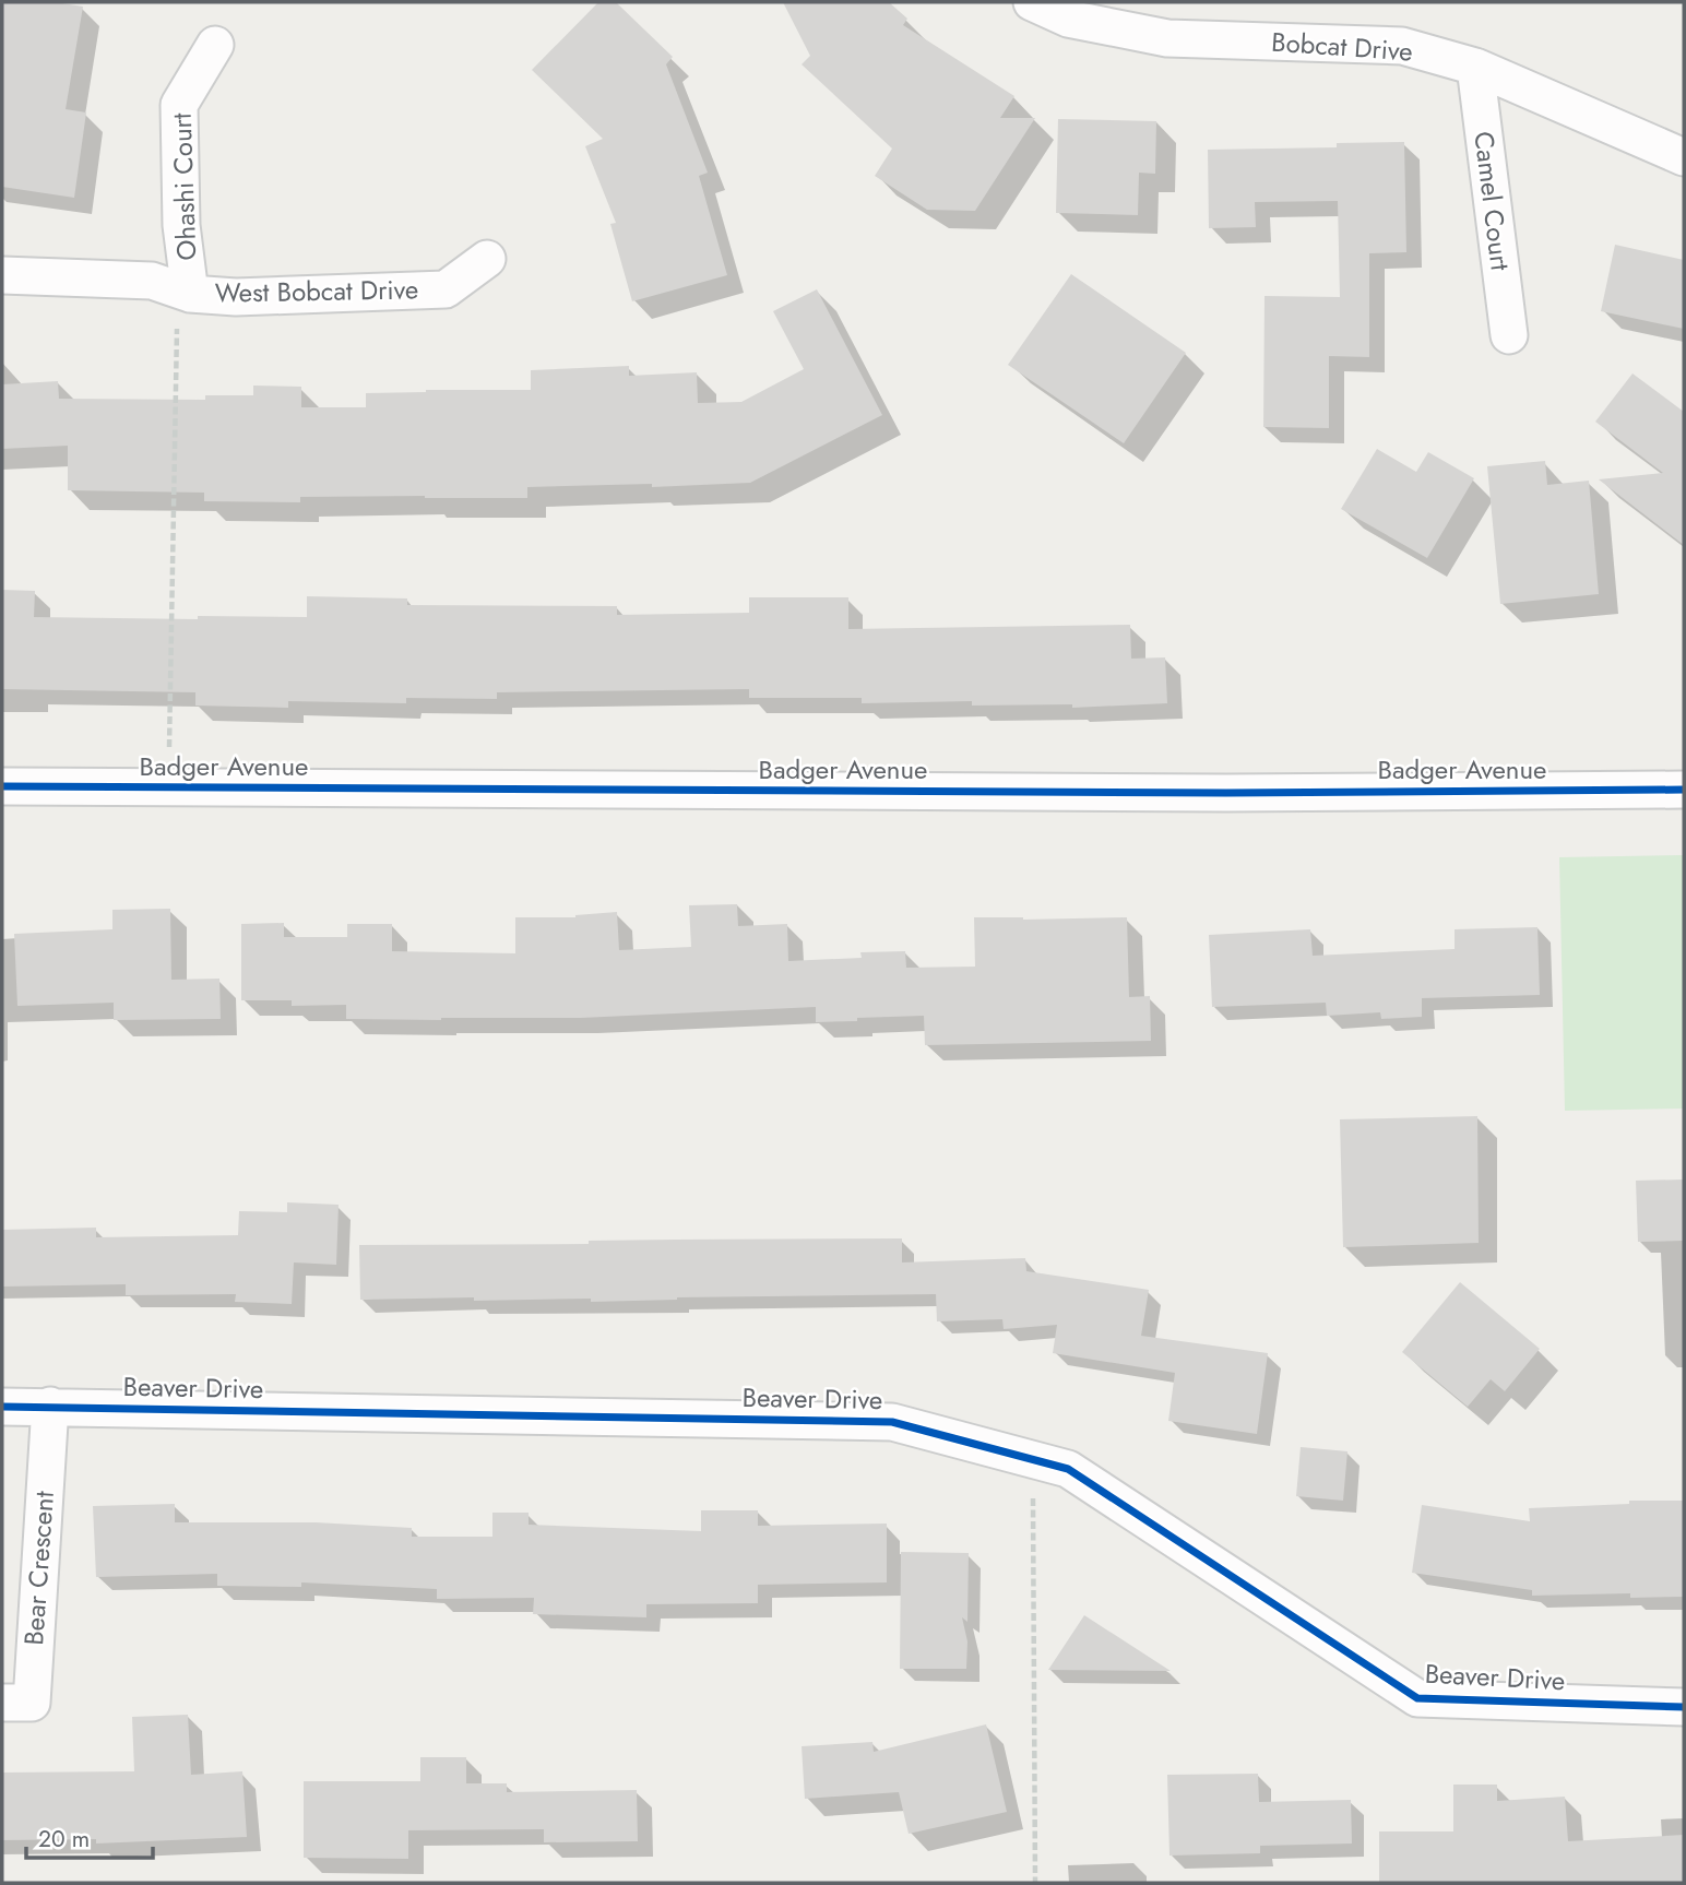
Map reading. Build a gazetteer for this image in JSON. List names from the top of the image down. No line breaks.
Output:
{"streets":{"street":["Bobcat Drive","Ohashi Court","Camel Court","West Bobcat Drive","Badger Avenue","Beaver Drive","Bear Crescent"]},"crossings":[["Bobcat Drive","Camel Court"],["Ohashi Court","West Bobcat Drive"],["Beaver Drive","Bear Crescent"]],"scale_bar":"20 m"}
